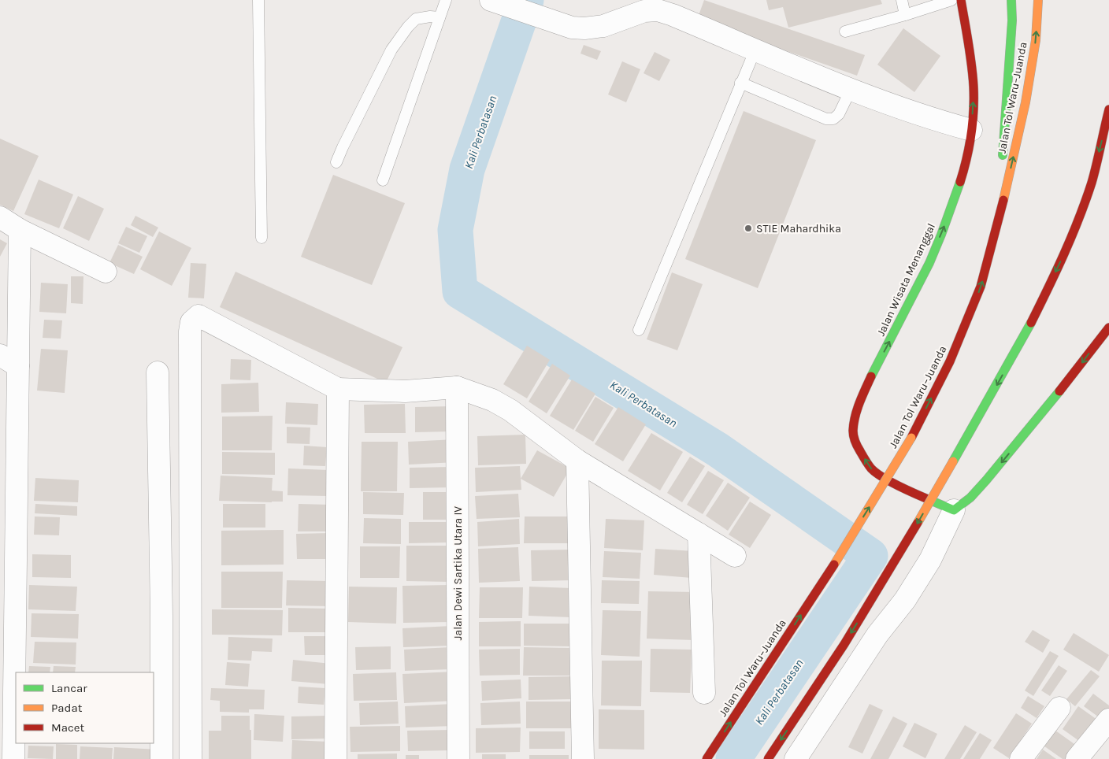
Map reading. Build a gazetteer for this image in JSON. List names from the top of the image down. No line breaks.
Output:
{"streets":{"main road":["Jalan Tol Waru–Juanda","Jalan Wisata Menanggal"],"street":["Jalan Dewi Sartika Utara IV"]},"water":["Kali Perbatasan"],"places":["STIE Mahardhika"],"legend":["Lancar","Padat","Macet"]}
